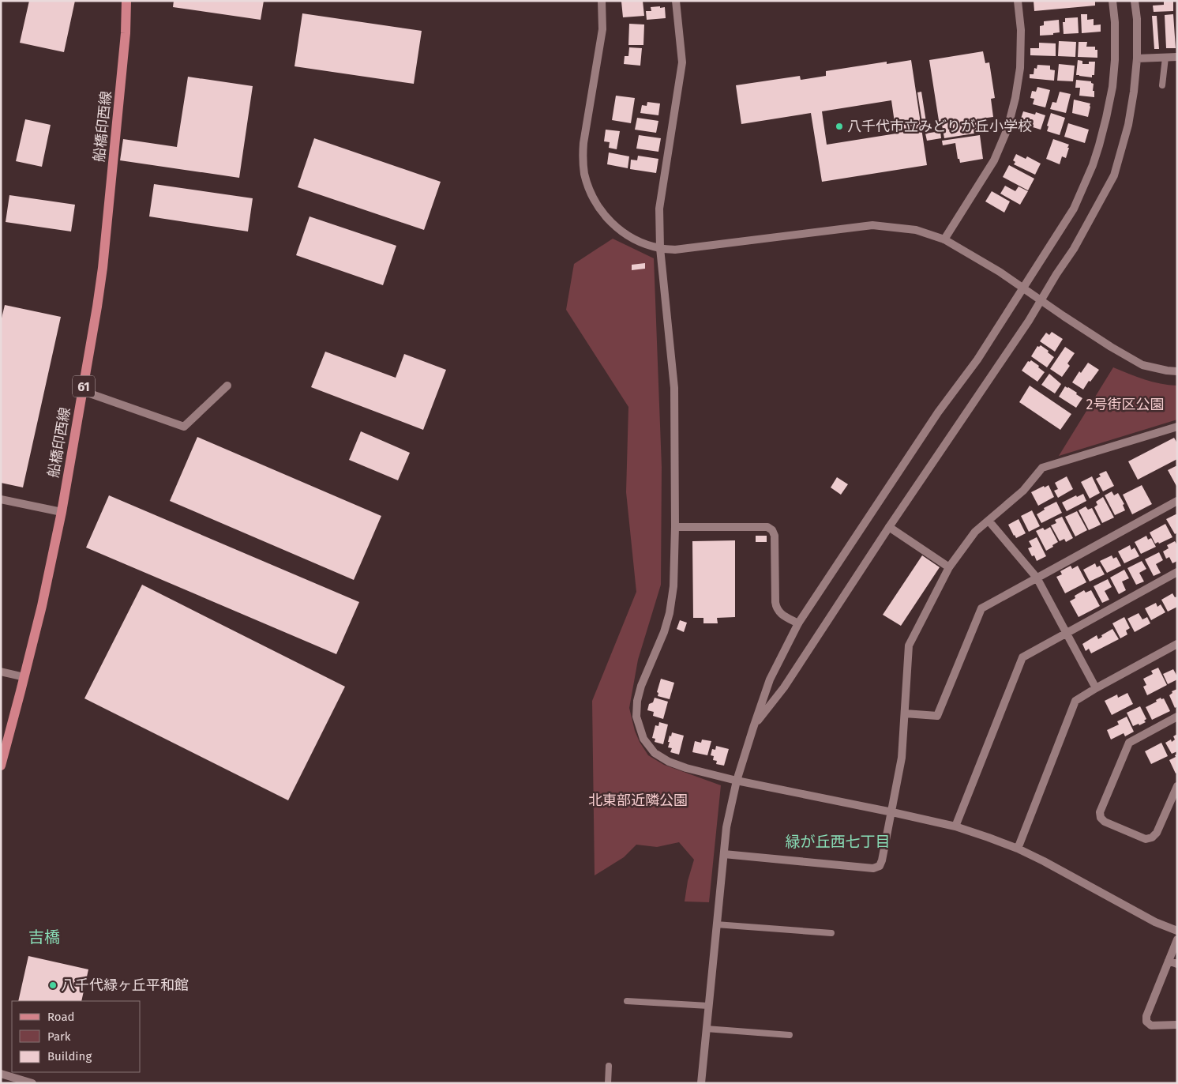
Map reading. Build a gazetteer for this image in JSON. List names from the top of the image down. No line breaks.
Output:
{"streets":{"main road":["船橋印西線","61"]},"districts":["緑が丘西七丁目","吉橋"],"parks":["2号街区公園","北東部近隣公園"],"places":["八千代市立みどりが丘小学校","八千代緑ヶ丘平和館"],"legend":["Road","Park","Building"]}
